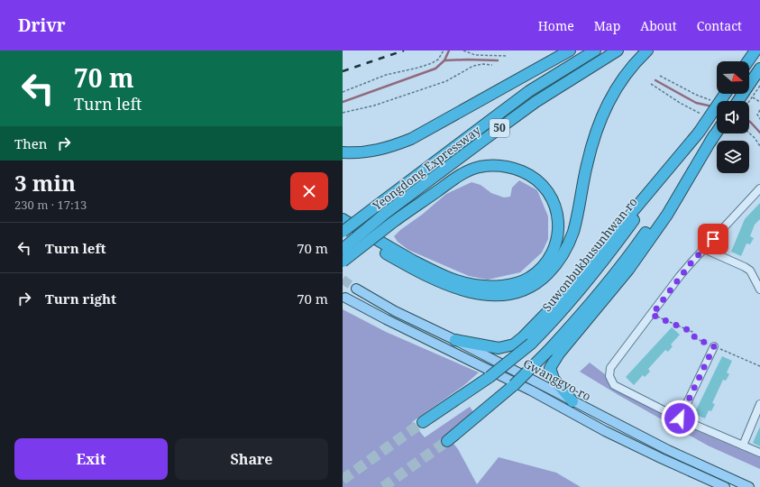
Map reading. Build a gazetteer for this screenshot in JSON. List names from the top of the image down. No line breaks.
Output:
{"streets":{"highway":["50","Yeongdong Expressway","Suwonbukbusunhwan-ro"],"main road":["Gwanggyo-ro"]},"north":"right","page":{"header":"Drivr","nav":["Home","Map","About","Contact"],"turn":["70 m","Turn left"],"then":"Then","heading":["3 min","230 m · 17:13"],"list":[{"name":"Turn left","value":"70 m"},{"name":"Turn right","value":"70 m"}],"buttons":["Exit","Share"]}}
